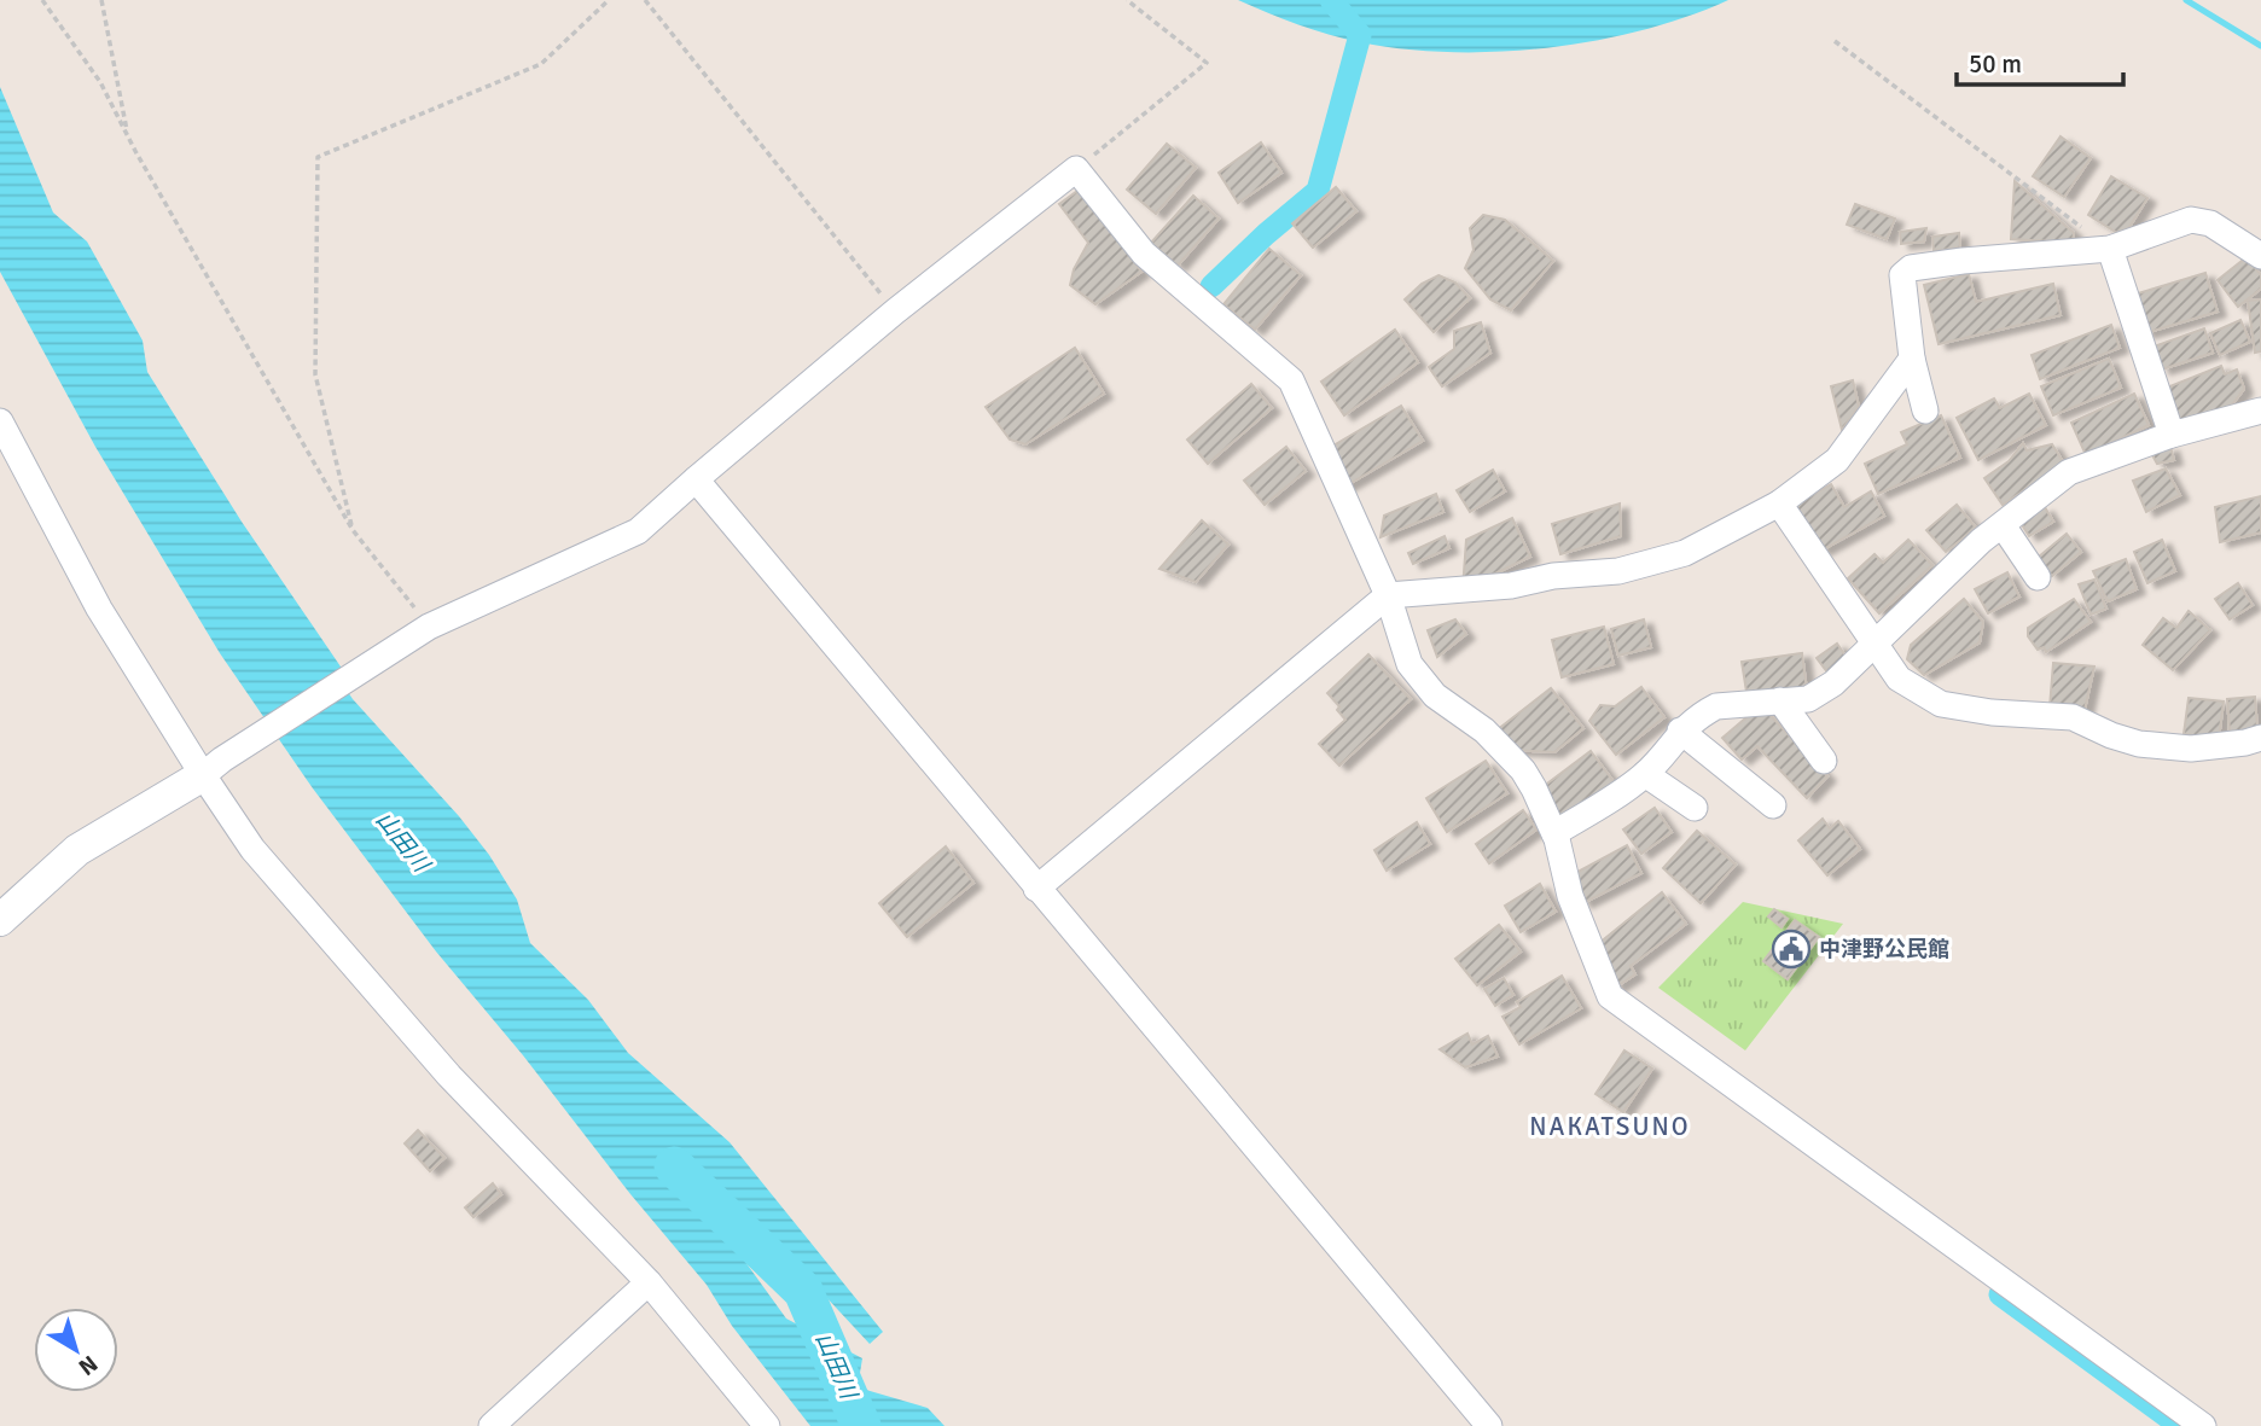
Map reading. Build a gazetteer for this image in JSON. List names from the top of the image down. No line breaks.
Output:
{"districts":["NAKATSUNO"],"water":["山田川"],"places":{"public building":["中津野公民館"]},"scale_bar":"50 m","north":"bottom right"}
